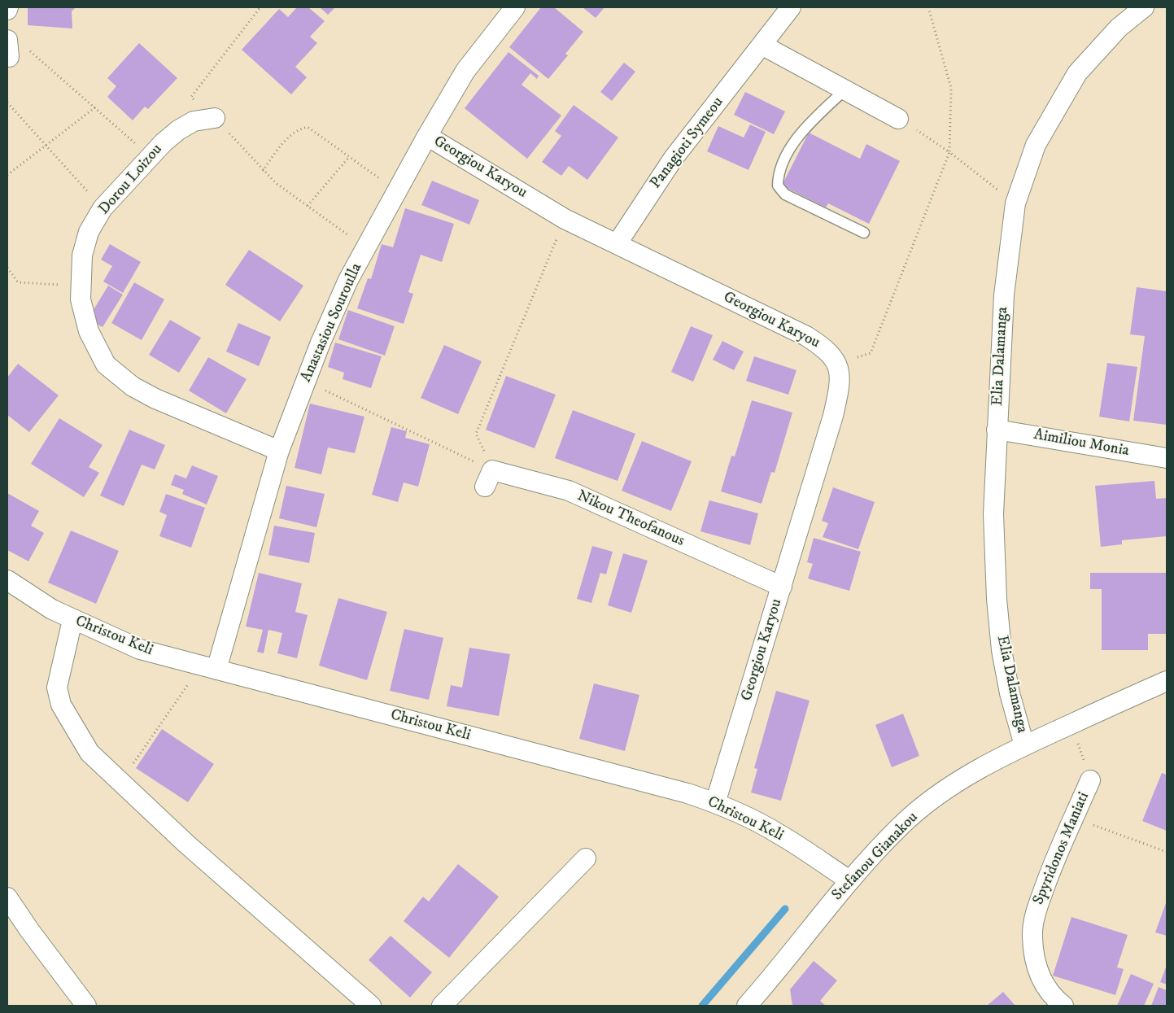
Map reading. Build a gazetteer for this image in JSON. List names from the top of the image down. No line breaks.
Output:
{"streets":{"street":["Panagioti Symeou","Georgiou Karyou","Dorou Loizou","Anastasiou Souroulla","Elia Dalamanga","Aimiliou Monia","Nikou Theofanous","Christou Keli","Spyridonos Maniati","Stefanou Gianakou"]},"crossings":[["Panagioti Symeou","Georgiou Karyou"],["Georgiou Karyou","Anastasiou Souroulla"],["Georgiou Karyou","Nikou Theofanous"],["Georgiou Karyou","Christou Keli"],["Dorou Loizou","Anastasiou Souroulla"],["Anastasiou Souroulla","Christou Keli"],["Elia Dalamanga","Aimiliou Monia"],["Elia Dalamanga","Stefanou Gianakou"],["Christou Keli","Stefanou Gianakou"]]}
